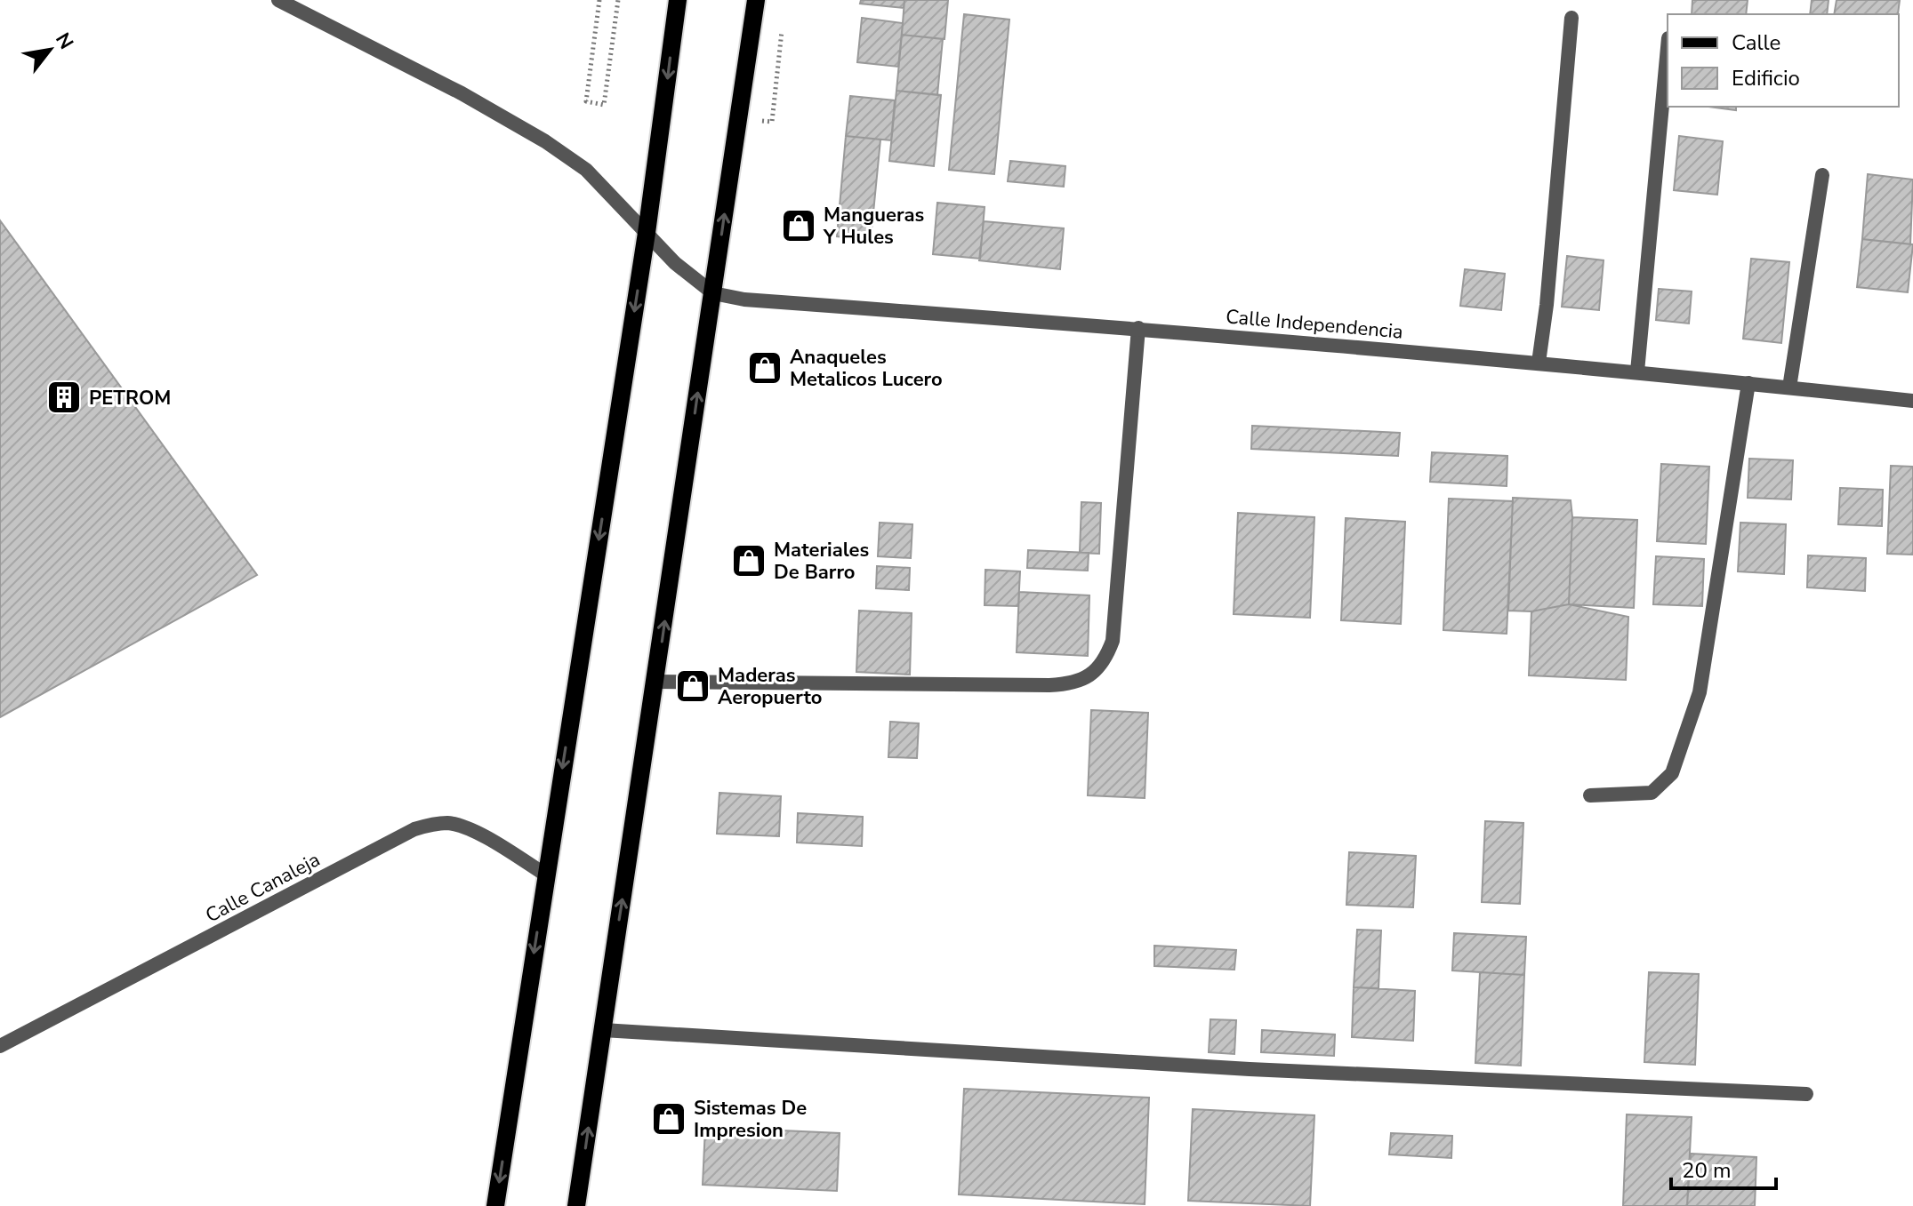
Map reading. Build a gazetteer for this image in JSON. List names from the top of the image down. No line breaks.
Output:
{"streets":{"street":["Calle Independencia","Calle Canaleja"]},"places":{"shop":["Mangueras Y Hules","Anaqueles Metalicos Lucero","Materiales De Barro","Maderas Aeropuerto","Sistemas De Impresion"],"building":["PETROM"]},"legend":["Calle","Edificio"],"scale_bar":"20 m","north":"top right"}
